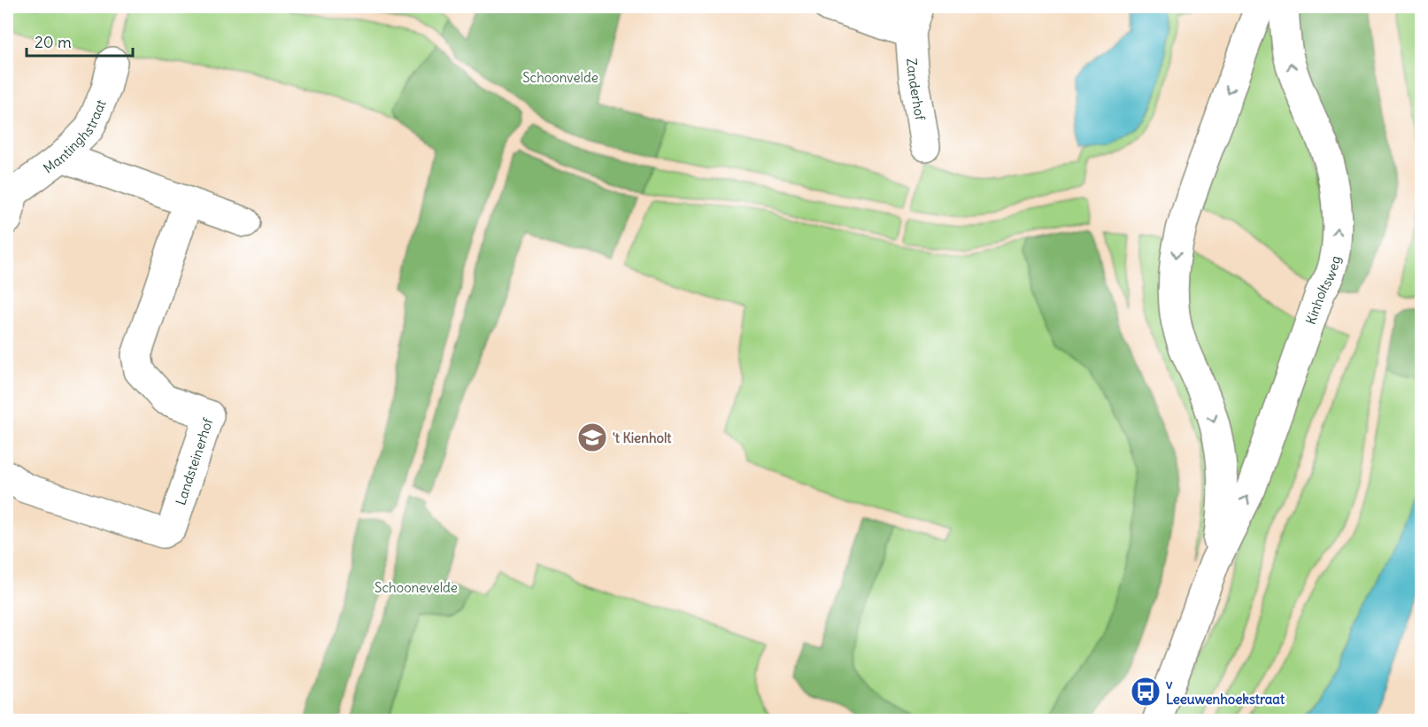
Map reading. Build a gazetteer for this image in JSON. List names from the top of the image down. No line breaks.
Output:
{"streets":{"street":["Zanderhof","Mantinghstraat","Kinholtsweg","Landsteinerhof"]},"parks":["Schoonvelde","Schoonevelde"],"places":{"school or university":["'t Kienholt"],"bus stop":["v Leeuwenhoekstraat"]},"scale_bar":"20 m"}
